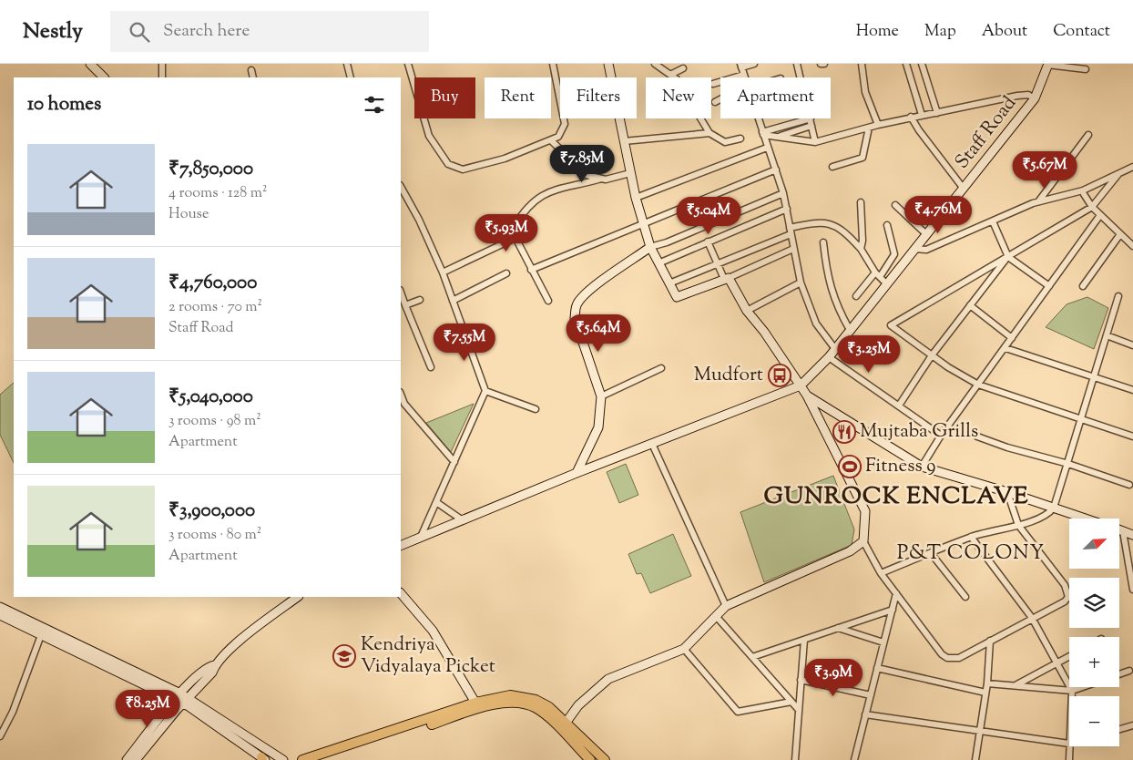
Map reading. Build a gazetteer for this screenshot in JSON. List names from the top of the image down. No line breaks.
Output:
{"streets":{"main road":["Staff Road"]},"districts":["GUNROCK ENCLAVE","P&T COLONY"],"places":{"bus stop":["Mudfort"],"restaurant":["Mujtaba Grills"],"sports":["Fitness 9"],"school or university":["Kendriya Vidyalaya Picket"]},"north":"top right","page":{"header":"Nestly","search":"Search here","nav":["Home","Map","About","Contact"],"chip":["Buy","Rent","Filters","New","Apartment"],"heading":"10 homes","list":[{"name":"₹7,850,000","note":"4 rooms · 128 m² · House"},{"name":"₹4,760,000","note":"2 rooms · 70 m² · Staff Road"},{"name":"₹5,040,000","note":"3 rooms · 98 m² · Apartment"},{"name":"₹3,900,000","note":"3 rooms · 80 m² · Apartment"}],"price":["₹7.85M","₹5.67M","₹4.76M","₹5.04M","₹5.93M","₹5.64M","₹7.55M","₹3.25M","₹3.9M","₹8.25M"],"map_buttons":["+","−"]}}
